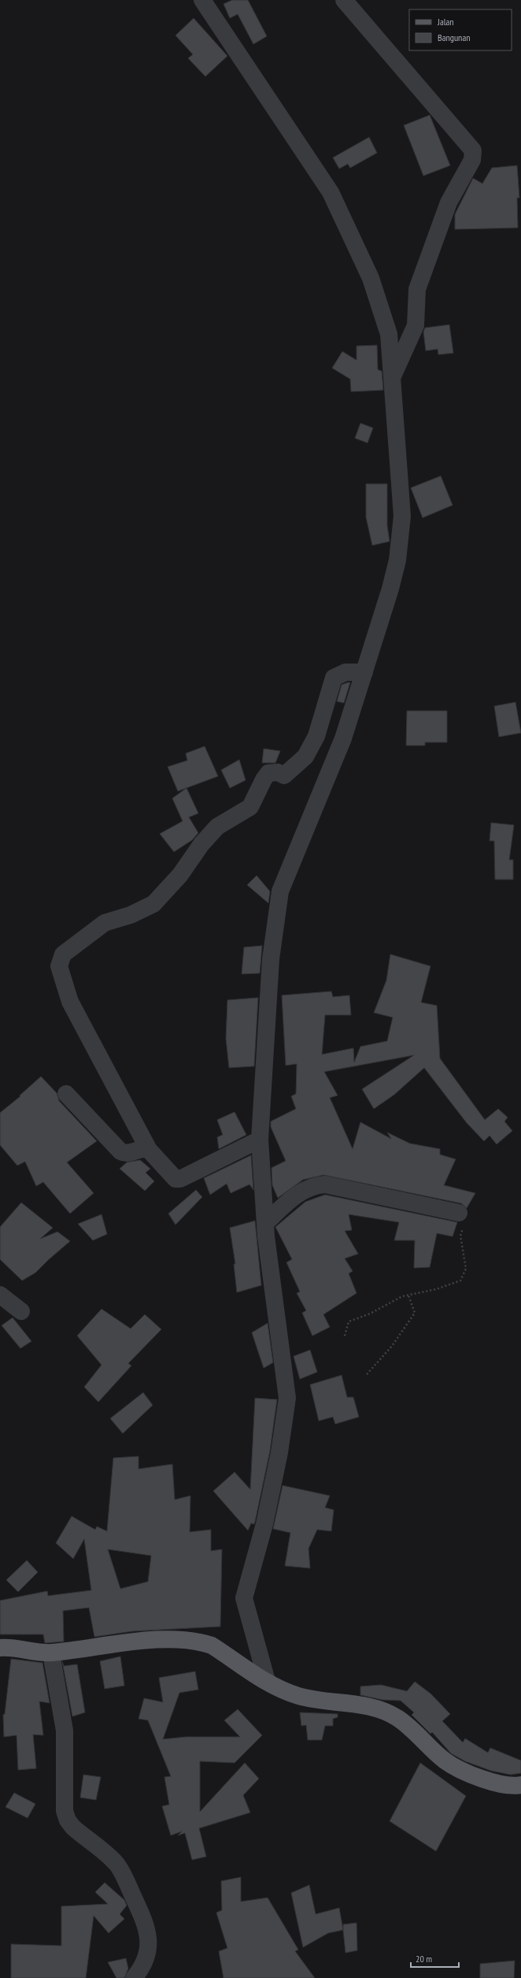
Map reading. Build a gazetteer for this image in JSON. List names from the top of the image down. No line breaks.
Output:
{"legend":["Jalan","Bangunan"],"scale_bar":"20 m"}
